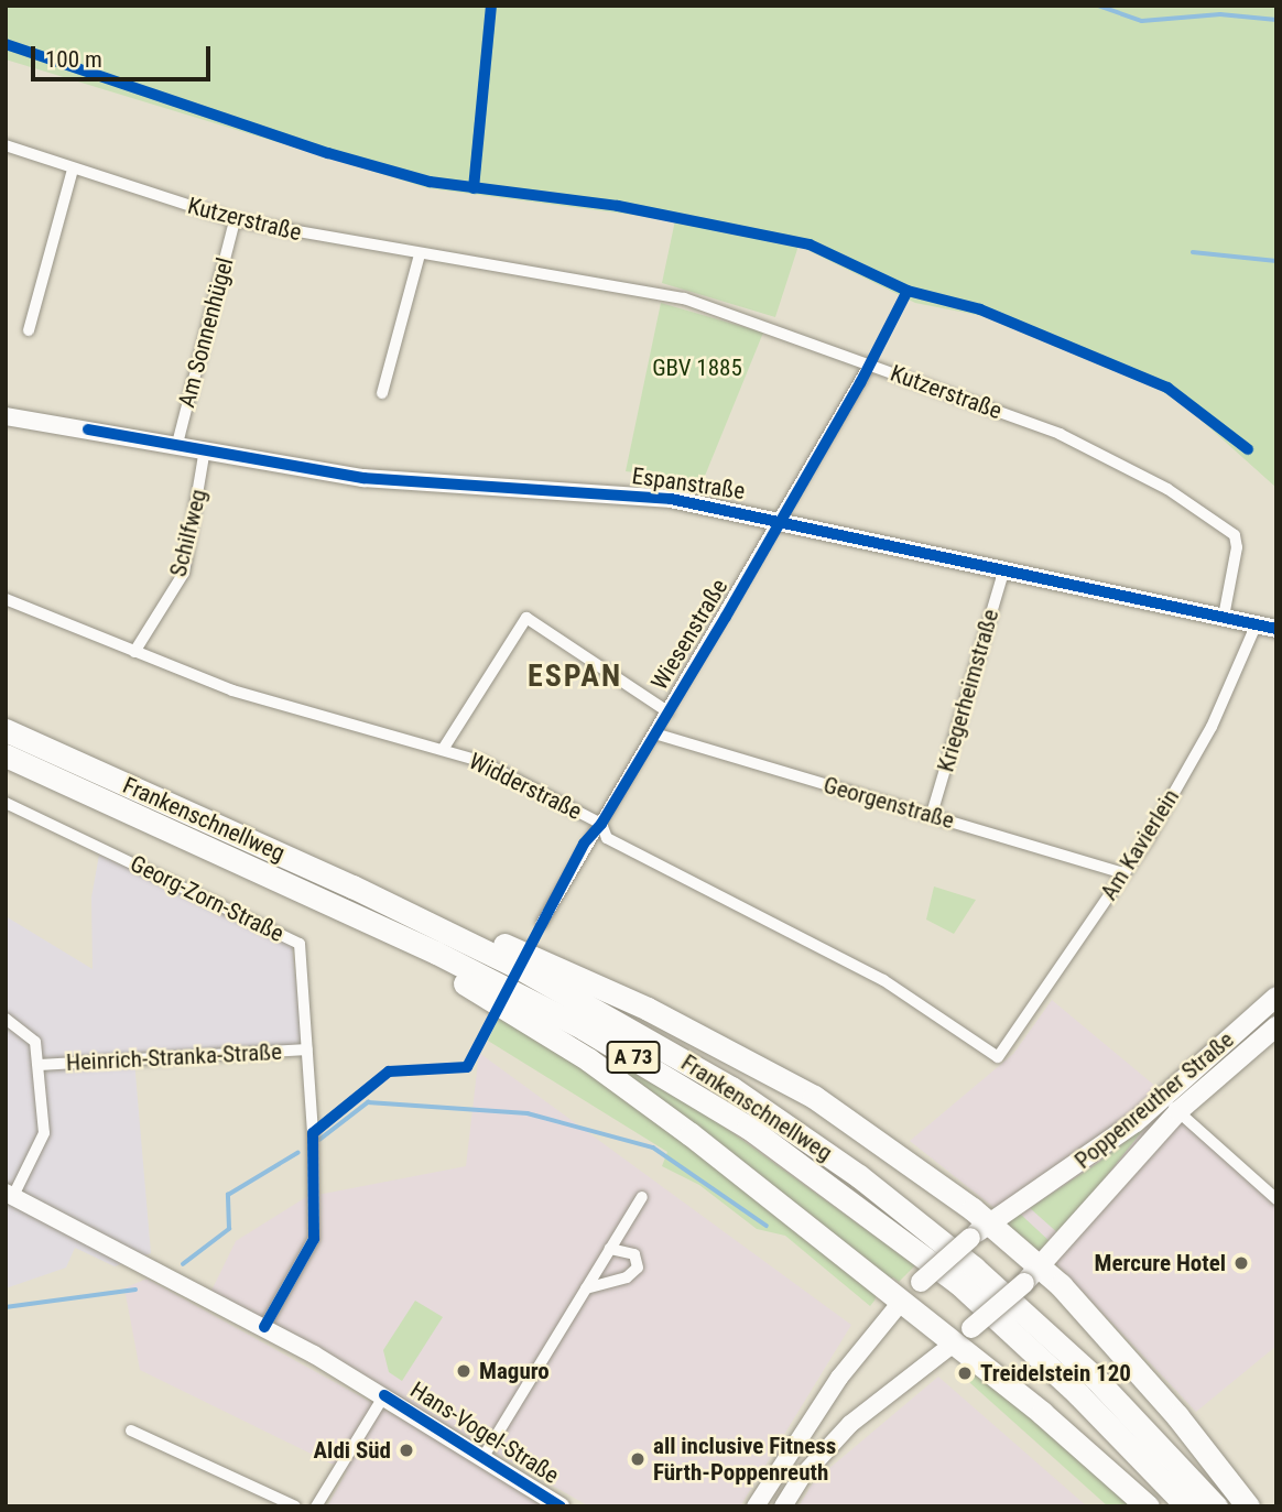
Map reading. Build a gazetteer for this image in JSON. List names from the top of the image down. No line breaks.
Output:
{"streets":{"highway":["Frankenschnellweg","A 73"],"main road":["Poppenreuther Straße"],"street":["Kutzerstraße","Am Sonnenhügel","Espanstraße","Schilfweg","Wiesenstraße","Kriegerheimstraße","Widderstraße","Georgenstraße","Am Kavierlein","Georg-Zorn-Straße","Heinrich-Stranka-Straße","Hans-Vogel-Straße"]},"crossings":[["Kutzerstraße","Am Sonnenhügel"],["Kutzerstraße","Espanstraße"],["Kutzerstraße","Wiesenstraße"],["Am Sonnenhügel","Espanstraße"],["Espanstraße","Schilfweg"],["Espanstraße","Wiesenstraße"],["Espanstraße","Kriegerheimstraße"],["Espanstraße","Am Kavierlein"],["Schilfweg","Widderstraße"],["Wiesenstraße","Widderstraße"],["Wiesenstraße","Georgenstraße"],["Kriegerheimstraße","Georgenstraße"],["Widderstraße","Am Kavierlein"],["Georgenstraße","Am Kavierlein"],["Georg-Zorn-Straße","Heinrich-Stranka-Straße"],["Georg-Zorn-Straße","Hans-Vogel-Straße"],["Heinrich-Stranka-Straße","Hans-Vogel-Straße"]],"districts":["ESPAN"],"parks":["GBV 1885"],"places":["Mercure Hotel","Maguro","Treidelstein 120","Aldi Süd","all inclusive Fitness Fürth-Poppenreuth"],"scale_bar":"100 m"}
